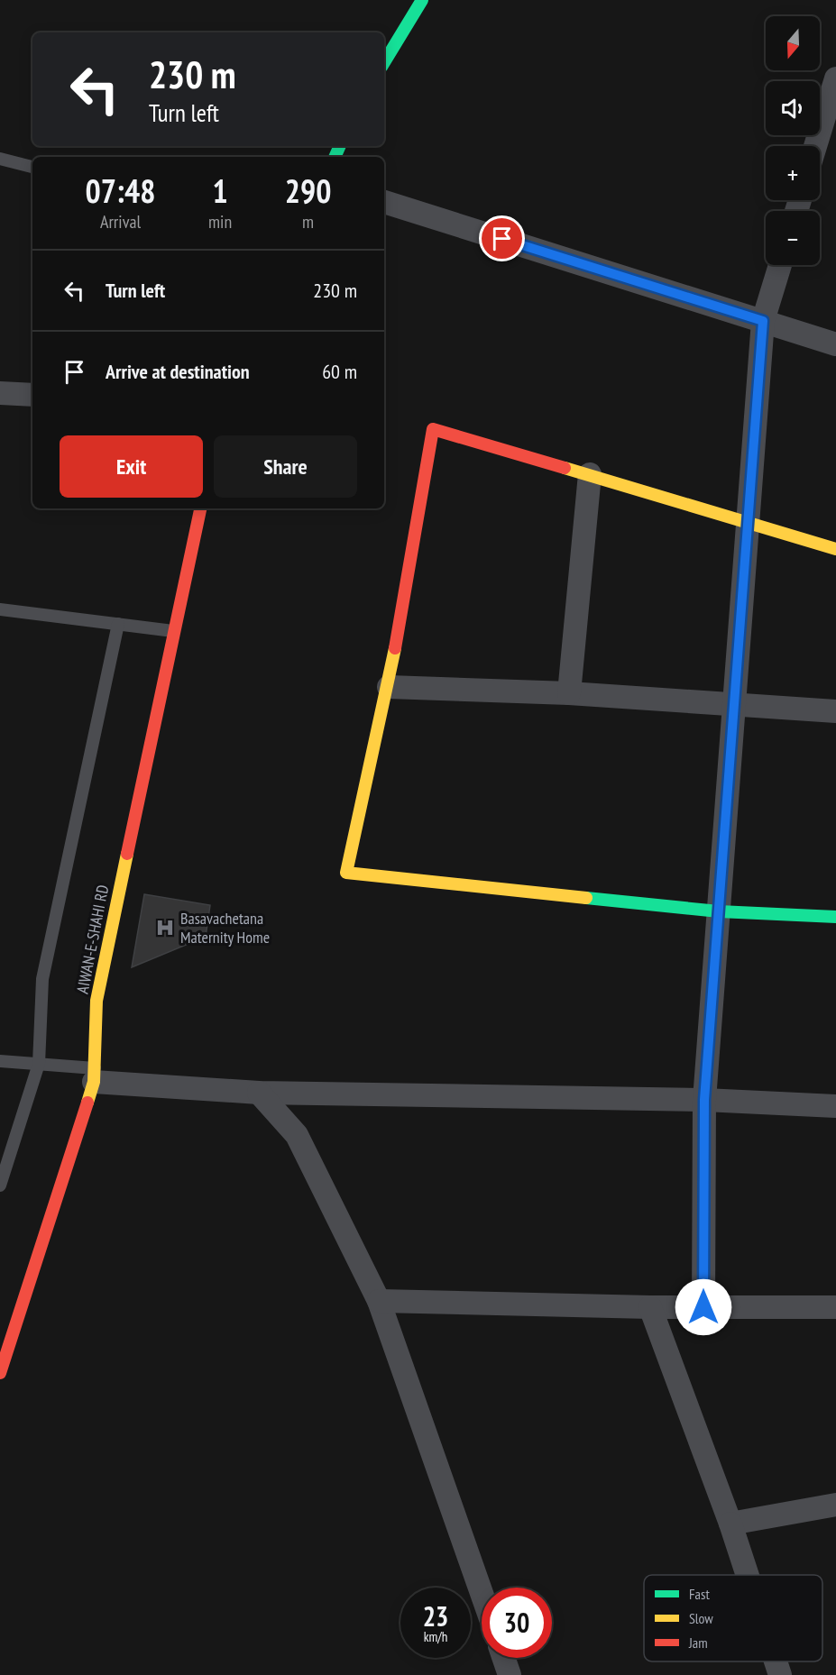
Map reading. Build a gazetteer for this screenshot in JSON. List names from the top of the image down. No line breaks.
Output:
{"streets":{"street":["AIWAN-E-SHAHI RD"]},"places":{"hospital":["Basavachetana Maternity Home"]},"legend":["Fast","Slow","Jam"],"north":"bottom","page":{"map_buttons":["+","−"],"turn":["230 m","Turn left"],"eta":["07:48","Arrival","1","min","290","m"],"list":[{"name":"Turn left","value":"230 m"},{"name":"Arrive at destination","value":"60 m"}],"buttons":["Exit","Share"],"speed":"23 km/h","limit":"30"}}
